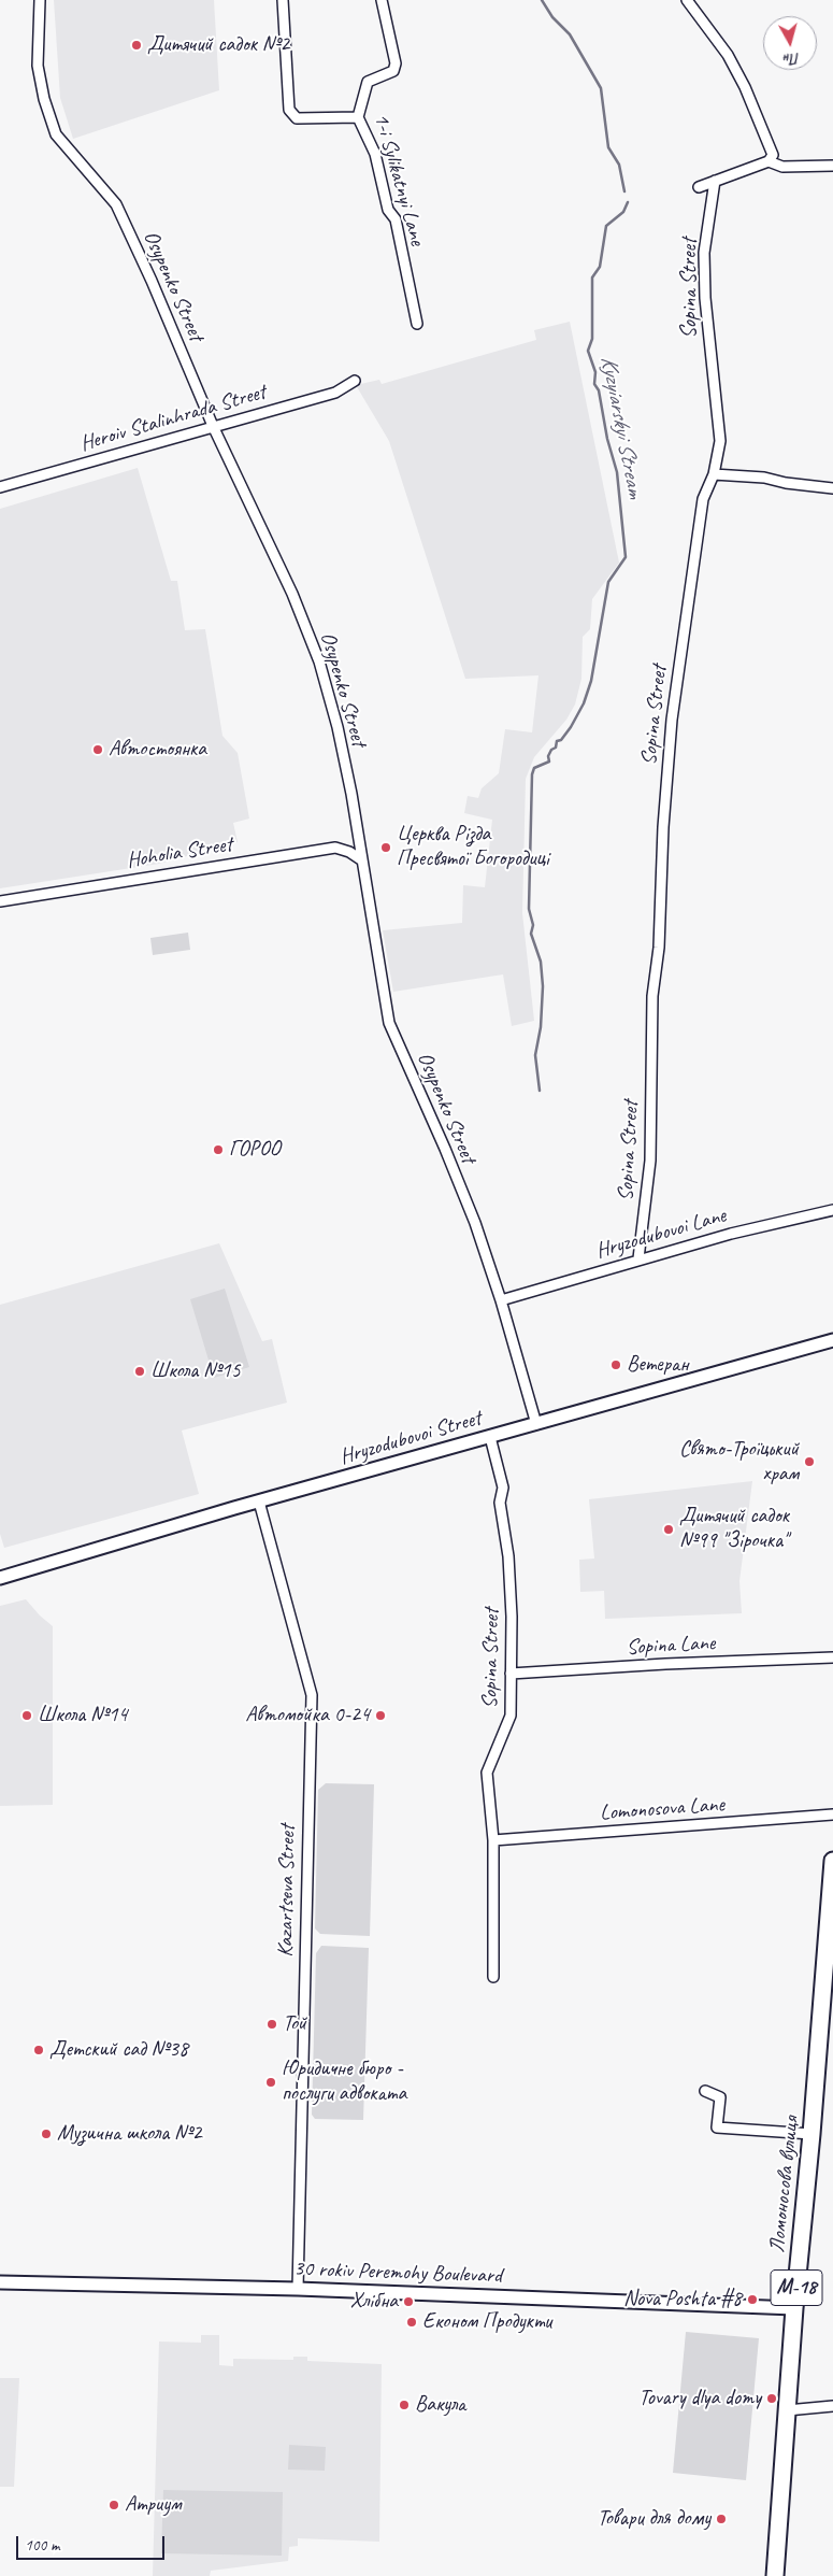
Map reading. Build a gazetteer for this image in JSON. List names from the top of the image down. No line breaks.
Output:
{"streets":{"highway":["Ломоносова вулиця","М-18"],"street":["1-i Sylikatnyi Lane","Osypenko Street","Sopina Street","Heroiv Stalinhrada Street","Hoholia Street","Hryzodubovoi Lane","Hryzodubovoi Street","Sopina Lane","Lomonosova Lane","Kazartseva Street","30 rokiv Peremohy Boulevard"]},"crossings":[["Osypenko Street","Heroiv Stalinhrada Street"],["Osypenko Street","Hoholia Street"],["Osypenko Street","Hryzodubovoi Lane"],["Osypenko Street","Hryzodubovoi Street"],["Sopina Street","Hryzodubovoi Lane"],["Sopina Street","Hryzodubovoi Street"],["Sopina Street","Sopina Lane"],["Sopina Street","Lomonosova Lane"],["Hryzodubovoi Street","Kazartseva Street"],["Kazartseva Street","30 rokiv Peremohy Boulevard"],["Ломоносова вулиця","30 rokiv Peremohy Boulevard"]],"water":["Kyzyiarskyi Stream"],"places":["Дитячий садок №2","Автостоянка","Церква Різда Пресвятої Богородиці","ГОРОО","Ветеран","Школа №15","Свято-Троїцький храм","Дитячий садок №99 \"Зірочка\"","Школа №14","Автомойка 0-24","Той","Детский сад №38","Юридичне бюро - послуги адвоката","Музична школа №2","Nova Poshta #8","Хлібна","Економ Продукти","Tovary dlya domy","Вакула","Атриум","Товари для дому"],"scale_bar":"100 m","north":"bottom"}
